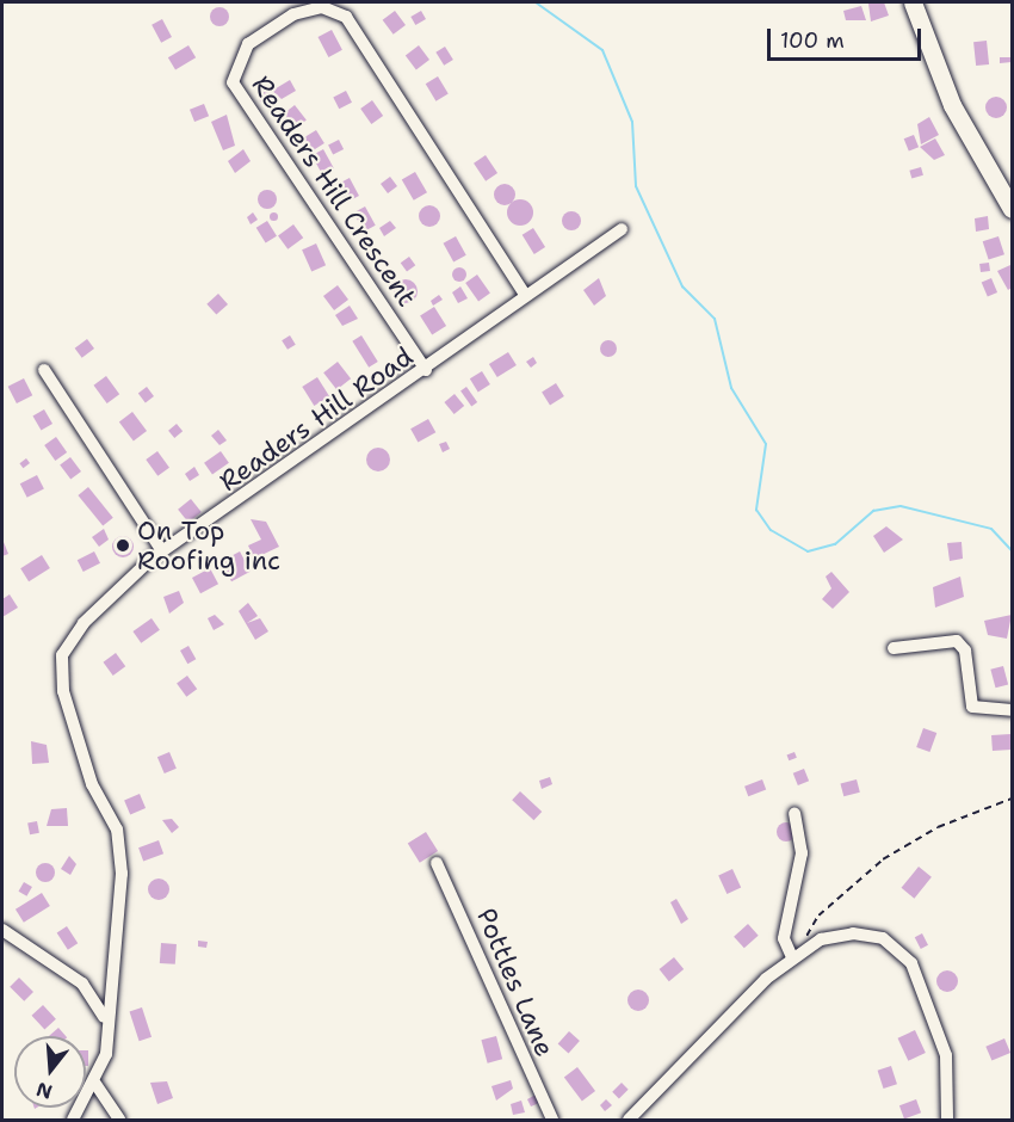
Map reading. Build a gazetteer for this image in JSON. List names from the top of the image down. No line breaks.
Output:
{"streets":{"street":["Readers Hill Crescent","Readers Hill Road","Pottles Lane"]},"crossings":[["Readers Hill Crescent","Readers Hill Road"]],"places":["On Top Roofing inc"],"scale_bar":"100 m","north":"bottom"}
